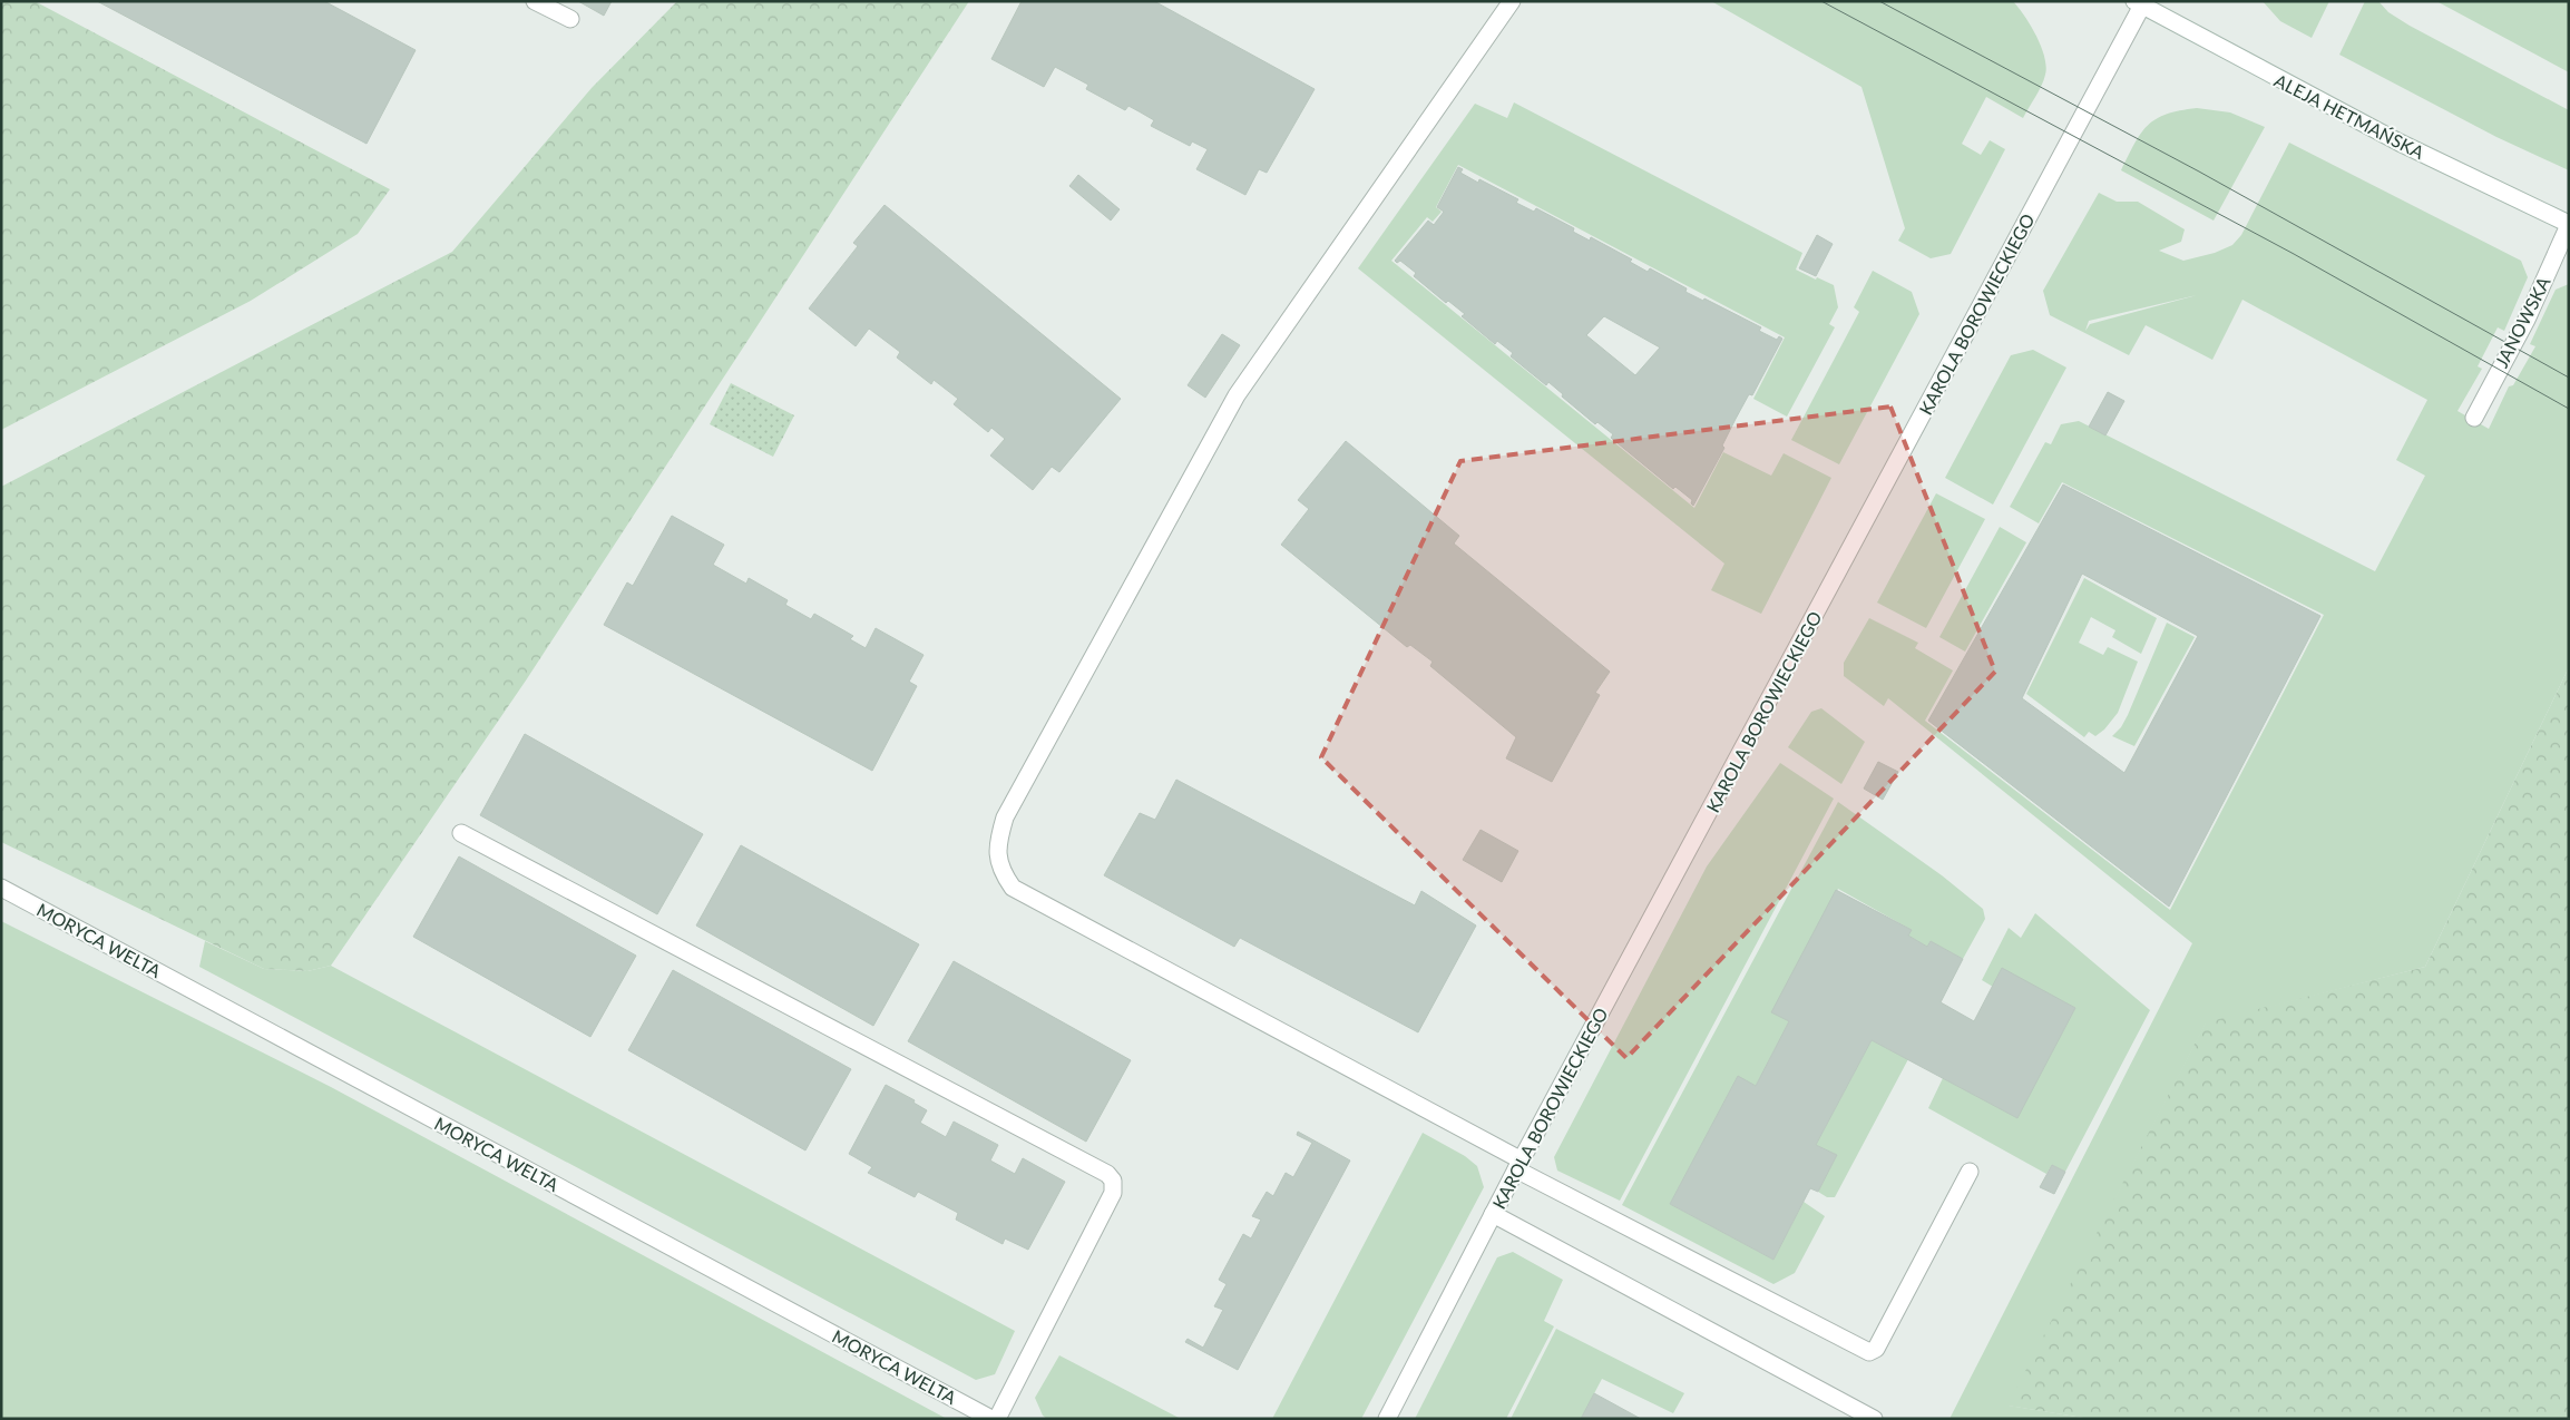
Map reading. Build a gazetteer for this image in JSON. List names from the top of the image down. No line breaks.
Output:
{"streets":{"street":["ALEJA HETMAŃSKA","KAROLA BOROWIECKIEGO","JANOWSKA","MORYCA WELTA"]},"crossings":[["ALEJA HETMAŃSKA","KAROLA BOROWIECKIEGO"],["ALEJA HETMAŃSKA","JANOWSKA"]]}
